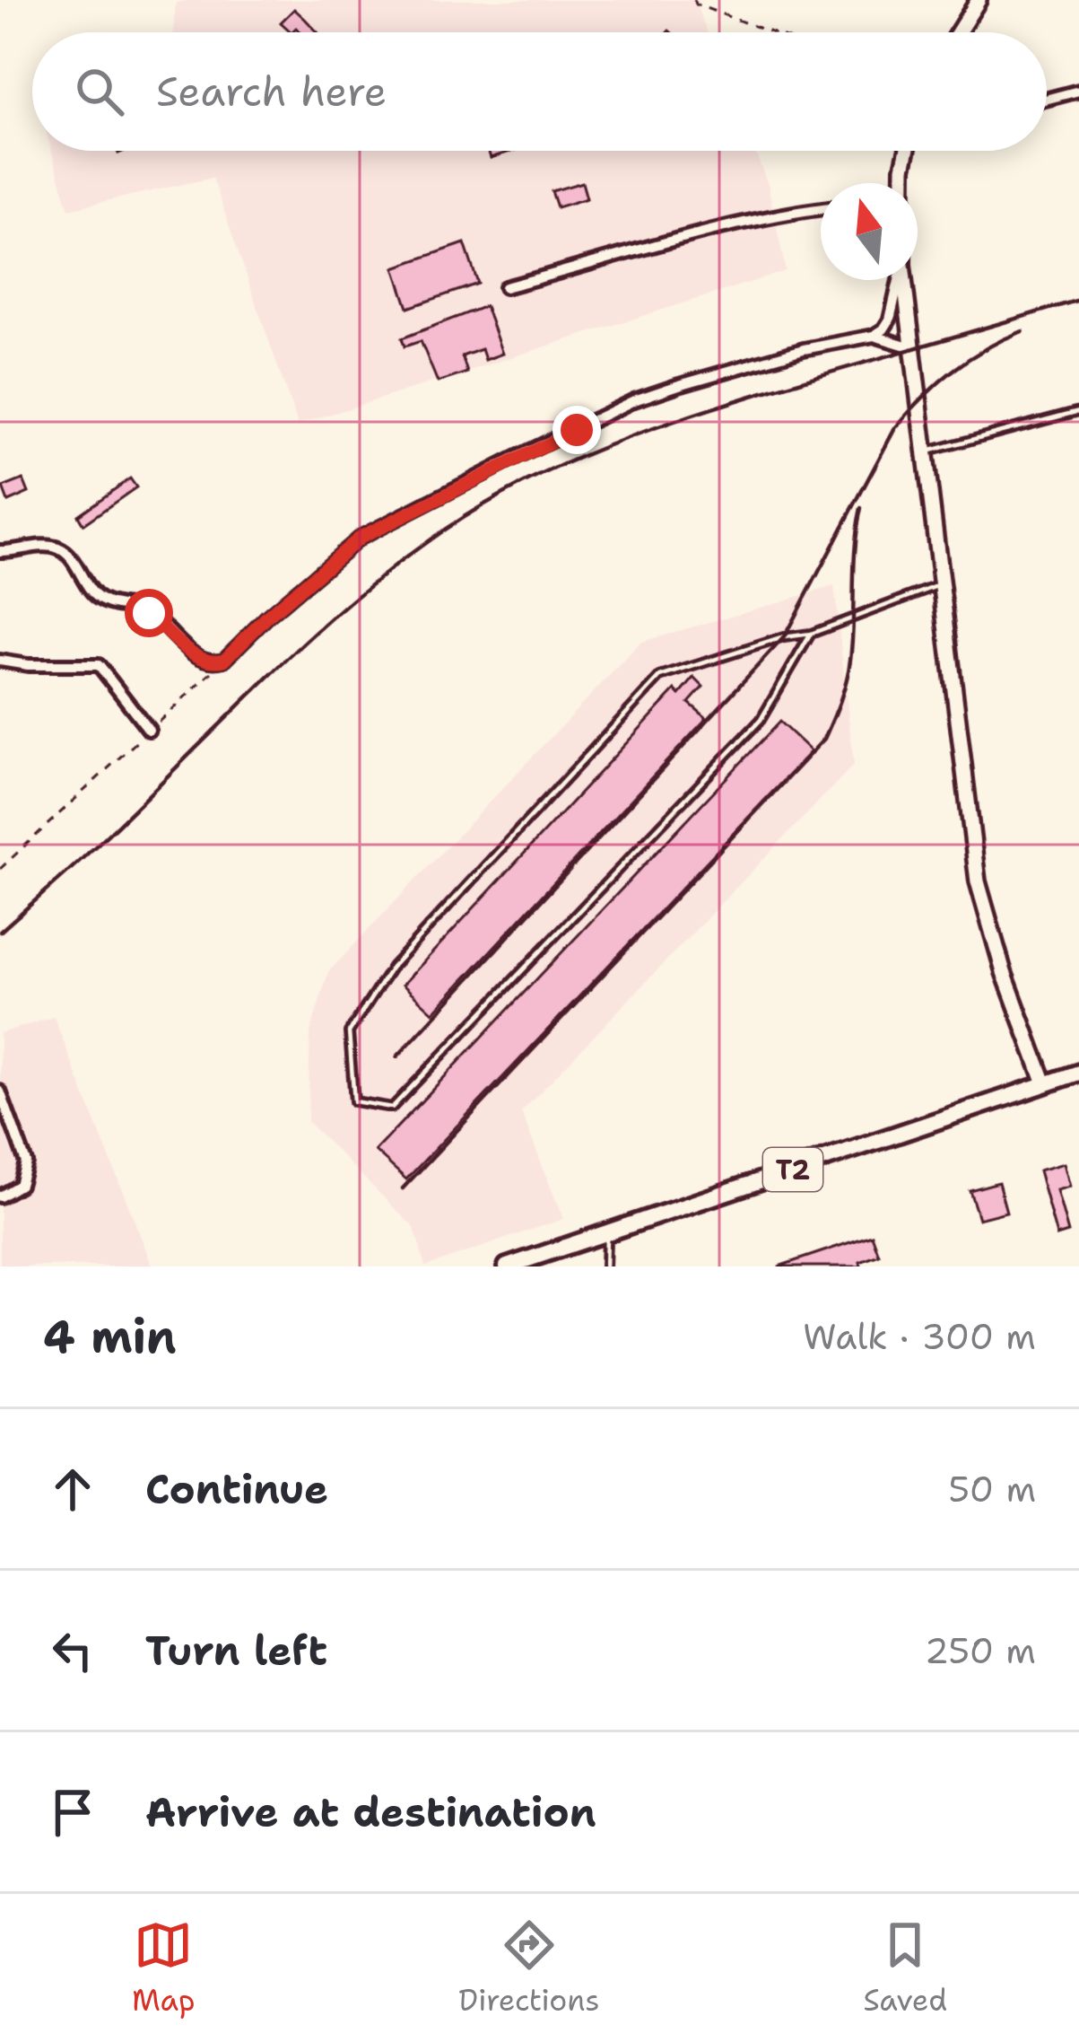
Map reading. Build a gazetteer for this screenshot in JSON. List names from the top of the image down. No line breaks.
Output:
{"streets":{"highway":["T2"]},"north":"top","page":{"search":"Search here","heading":["4 min","Walk · 300 m"],"list":[["Continue","50 m"],["Turn left","250 m"],"Arrive at destination"],"nav":["Map","Directions","Saved"]}}
